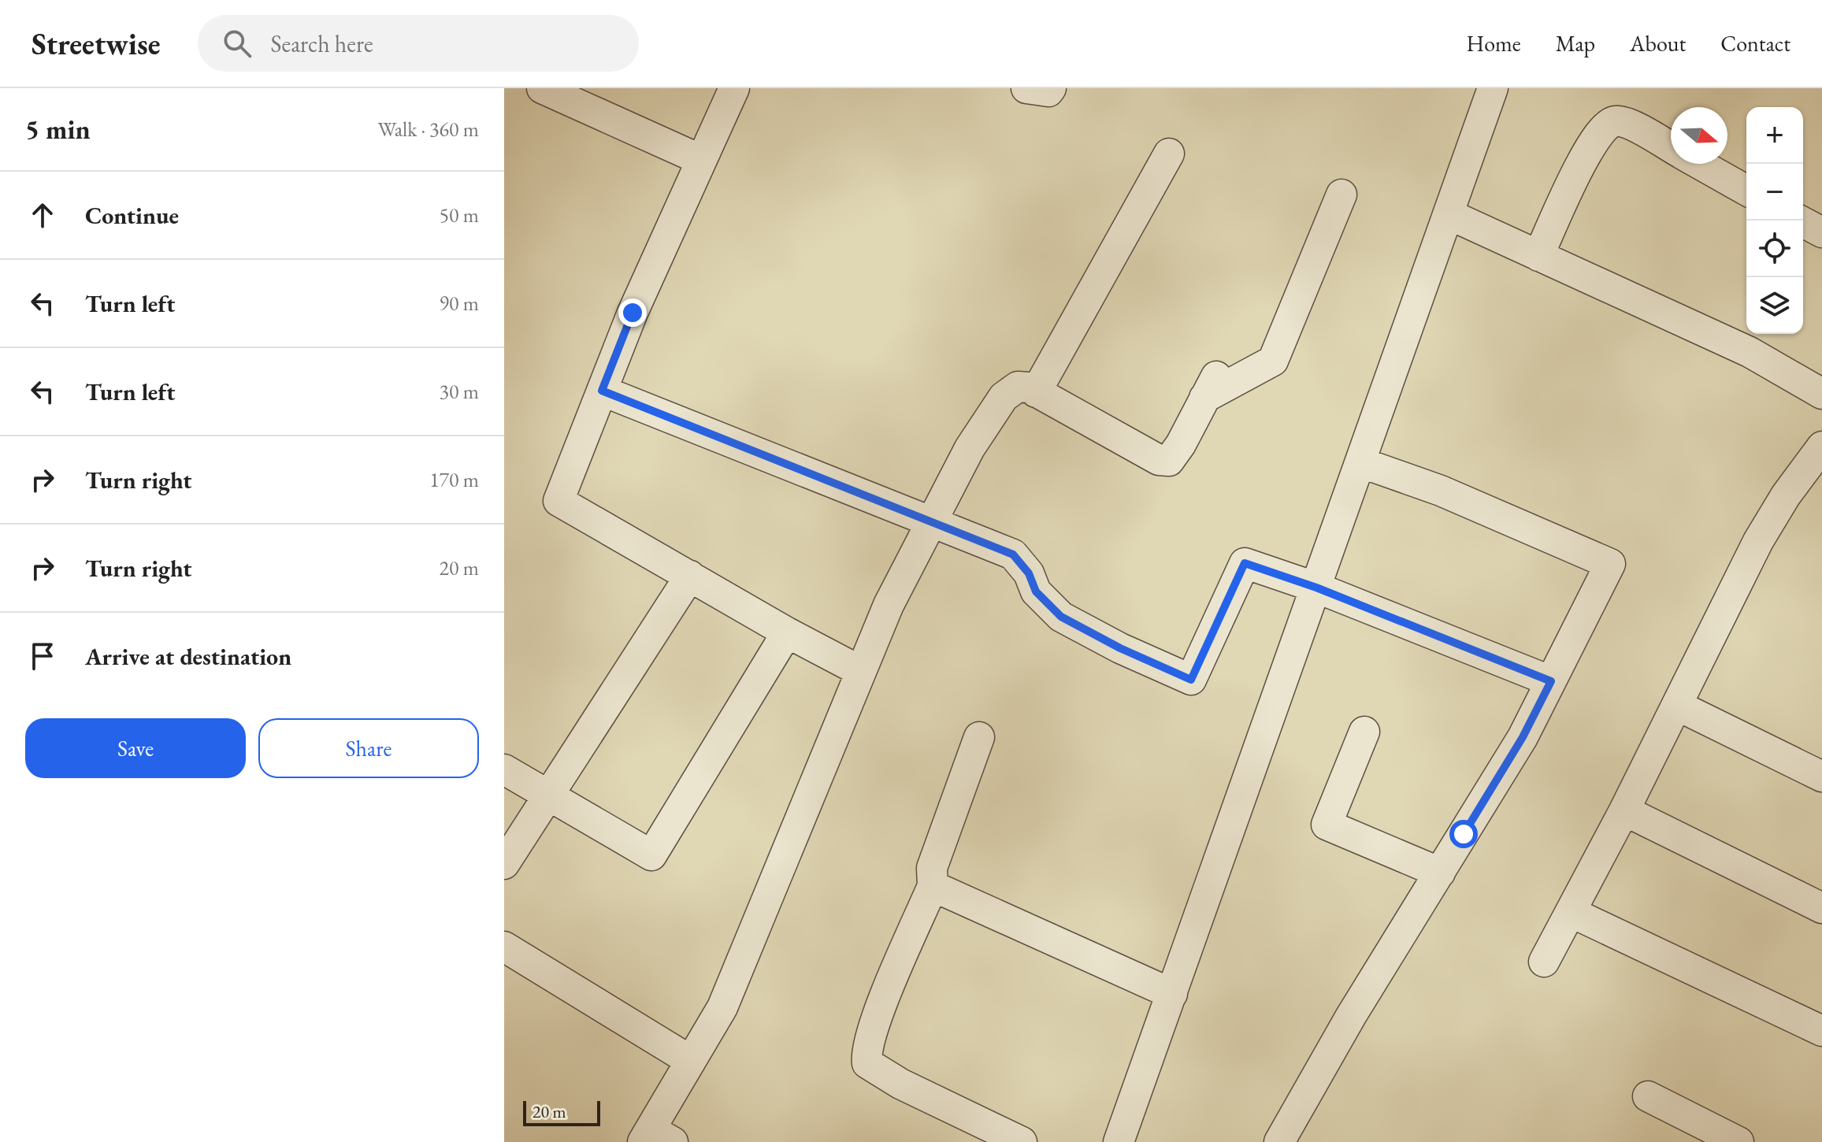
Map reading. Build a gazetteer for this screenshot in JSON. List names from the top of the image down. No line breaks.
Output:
{"scale_bar":"20 m","north":"right","page":{"header":"Streetwise","search":"Search here","nav":["Home","Map","About","Contact"],"heading":["5 min","Walk · 360 m"],"map_buttons":["+","−"],"list":[["Continue","50 m"],["Turn left","90 m"],["Turn left","30 m"],["Turn right","170 m"],["Turn right","20 m"],"Arrive at destination"],"buttons":["Save","Share"],"scale":"20 m"}}
